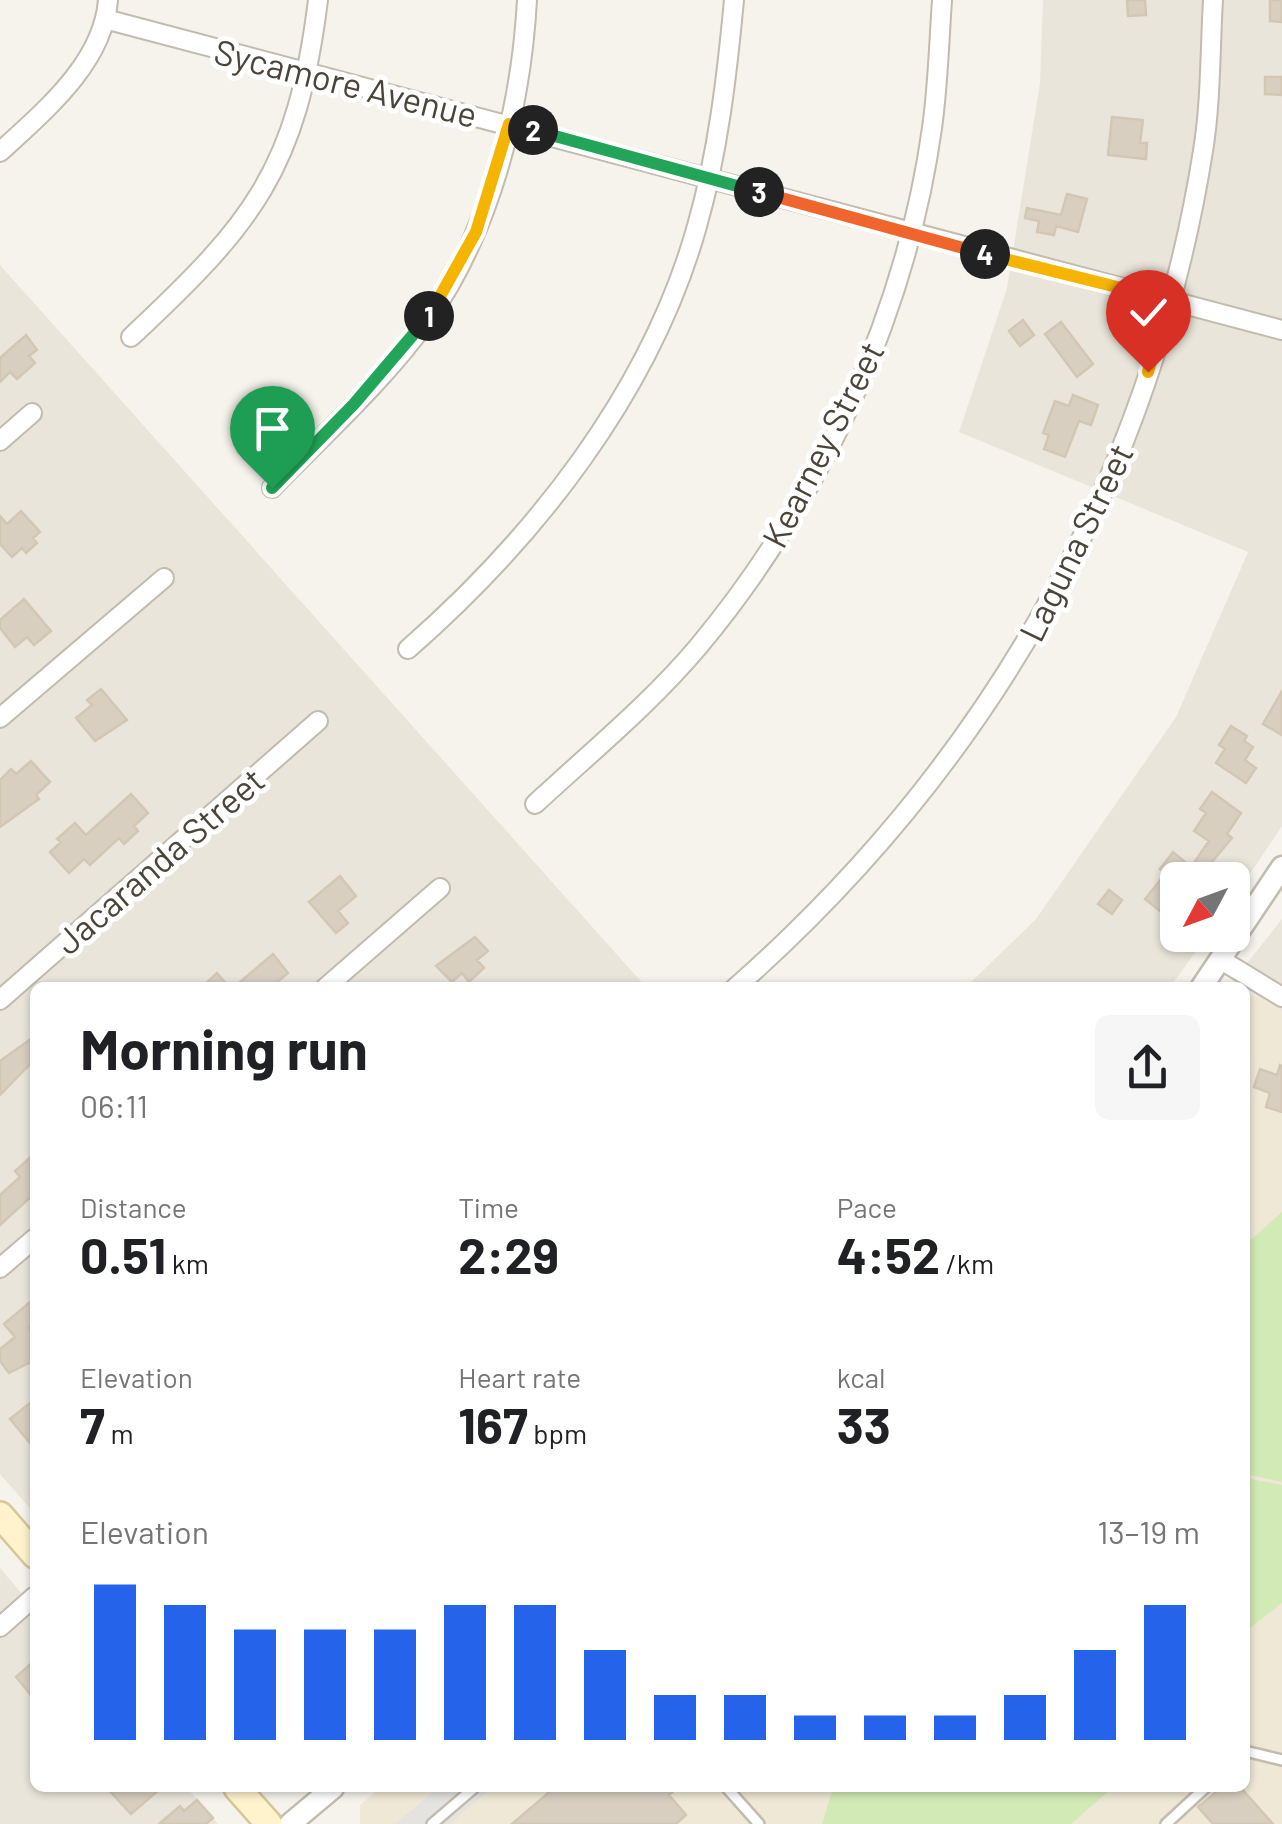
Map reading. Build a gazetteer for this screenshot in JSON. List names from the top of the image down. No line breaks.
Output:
{"streets":{"street":["Sycamore Avenue","Kearney Street","Laguna Street","Jacaranda Street"]},"crossings":[["Sycamore Avenue","Kearney Street"],["Sycamore Avenue","Laguna Street"]],"north":"bottom left","page":{"pins":["2","3","4","1"],"heading":["Morning run","06:11"],"stats":[["Distance","0.51 km"],["Time","2:29"],["Pace","4:52 /km"],["Elevation","7 m"],["Heart rate","167 bpm"],["kcal","33"]],"chart":["Elevation","13–19 m"]}}
